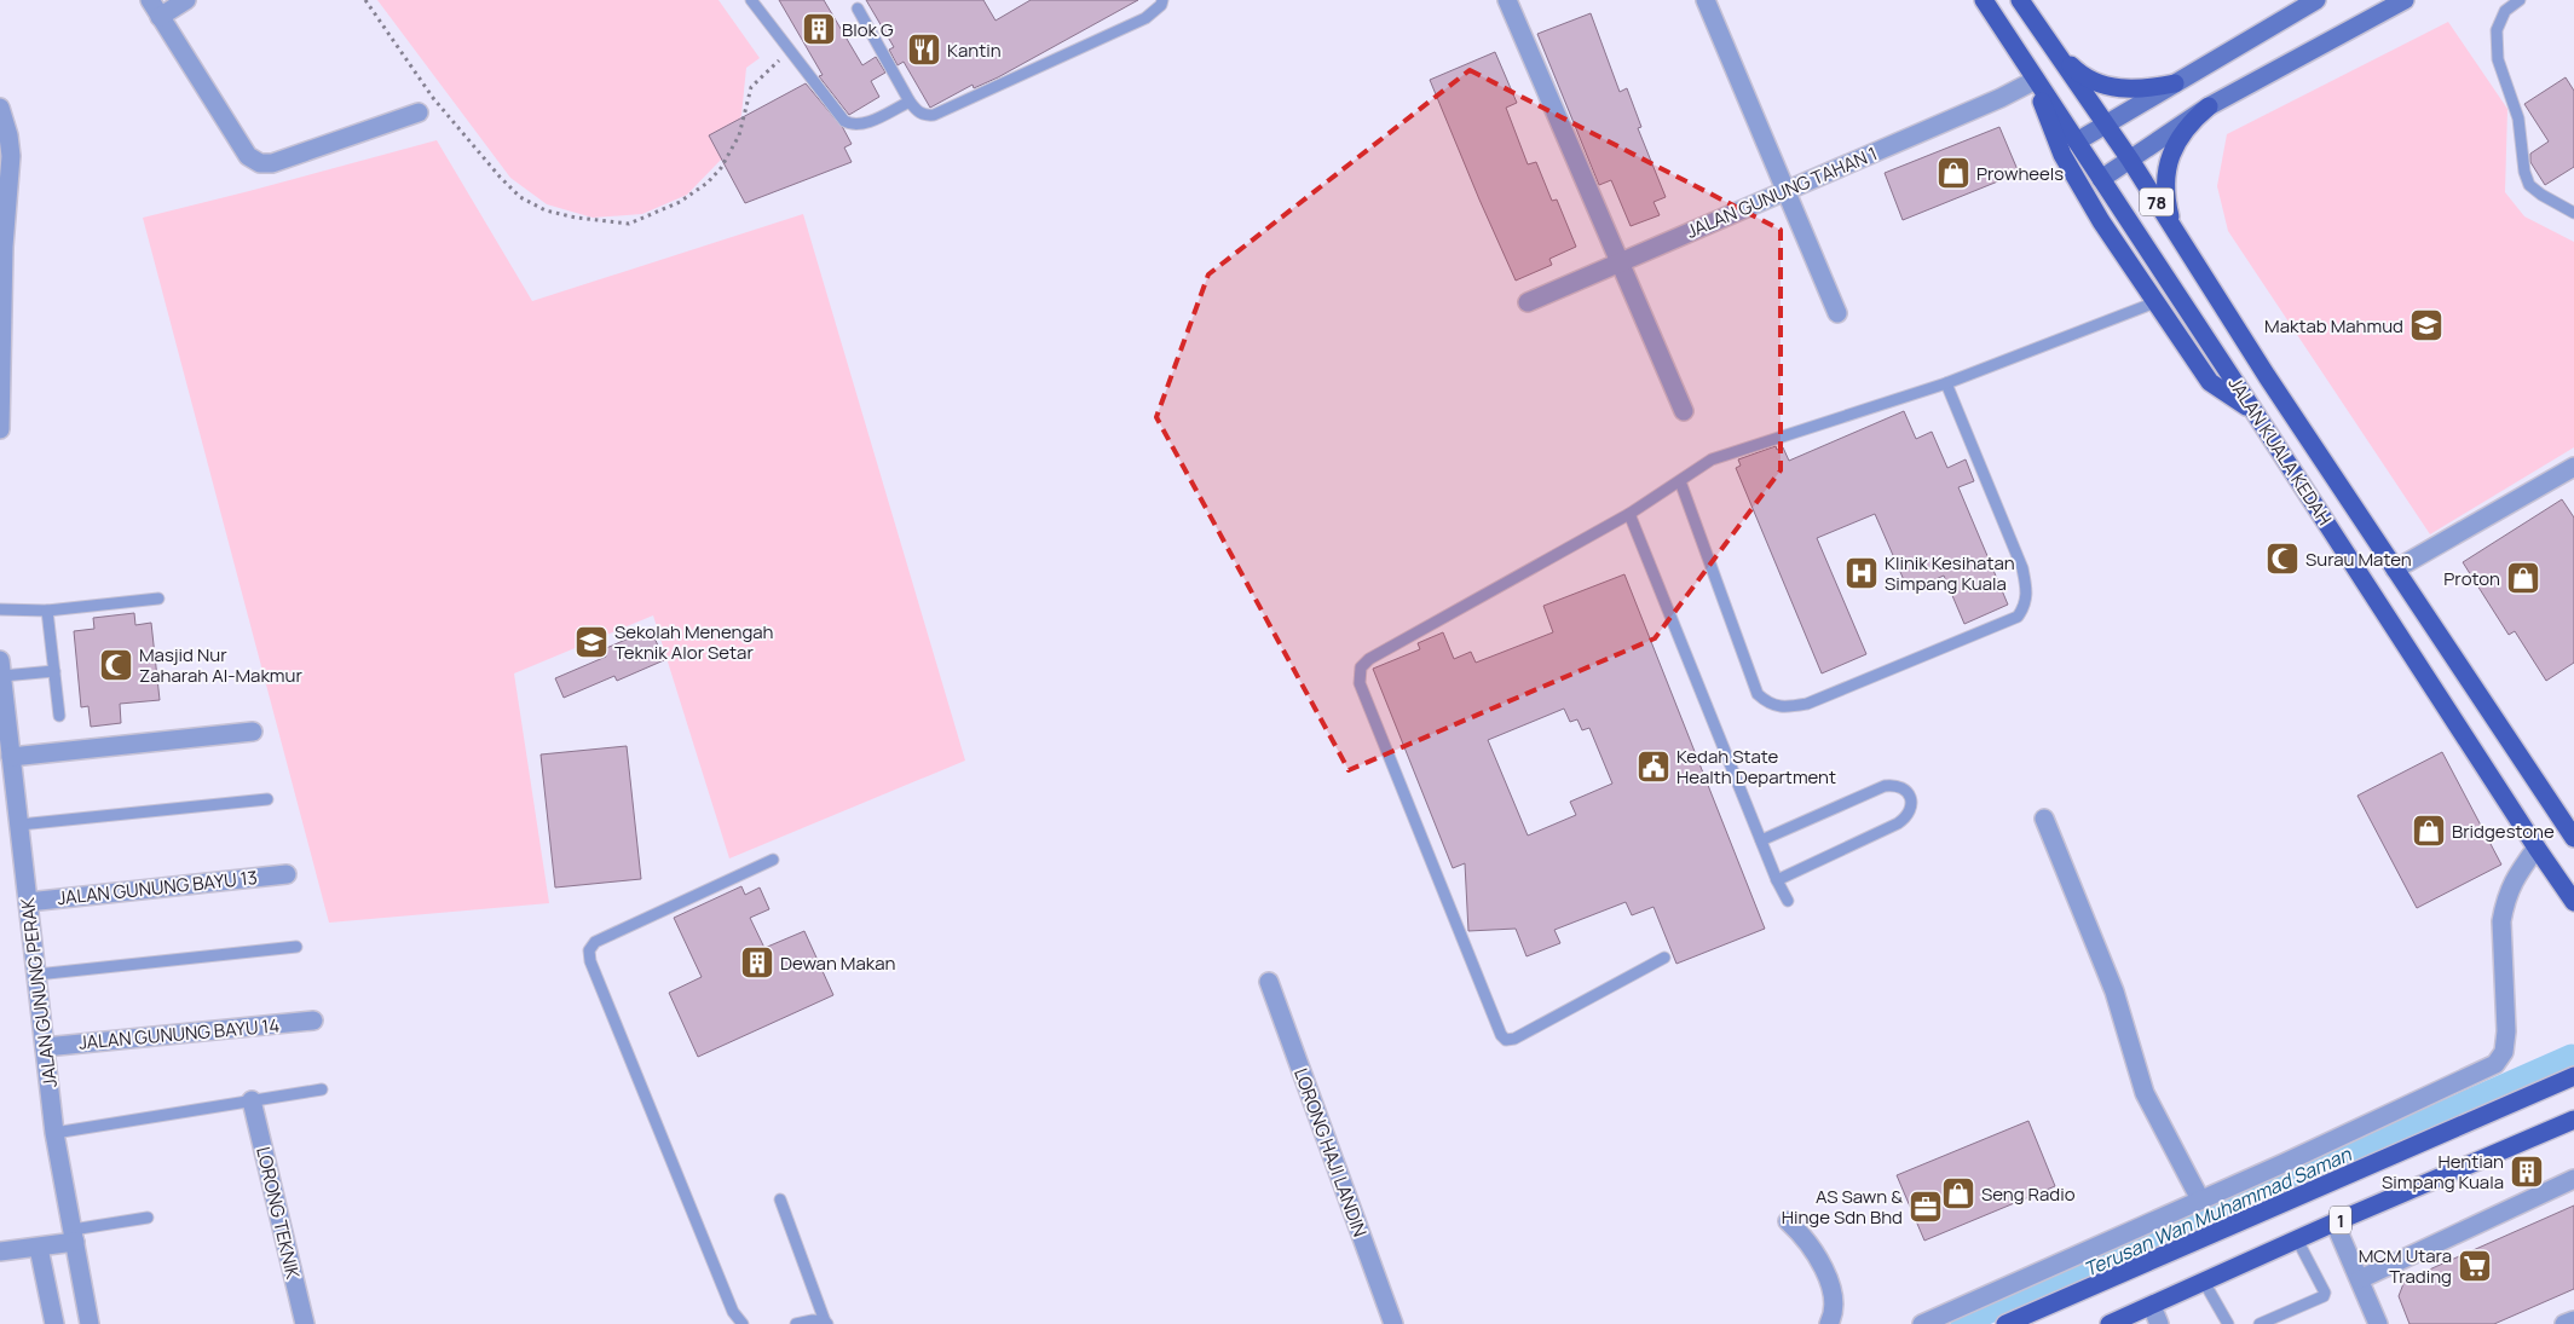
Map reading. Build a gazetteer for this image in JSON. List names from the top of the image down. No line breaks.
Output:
{"streets":{"main road":["78","JALAN KUALA KEDAH","1"],"street":["JALAN GUNUNG TAHAN 1","JALAN GUNUNG BAYU 13","JALAN GUNUNG PERAK","JALAN GUNUNG BAYU 14","LORONG HAJI LANDIN","LORONG TEKNIK"]},"crossings":[["JALAN GUNUNG TAHAN 1","JALAN KUALA KEDAH"],["JALAN GUNUNG BAYU 13","JALAN GUNUNG PERAK"],["JALAN GUNUNG PERAK","JALAN GUNUNG BAYU 14"]],"water":["Terusan Wan Muhammad Saman"],"places":{"building":["Blok G","Dewan Makan","Hentian Simpang Kuala"],"restaurant":["Kantin"],"shop":["Prowheels","Proton","Bridgestone","Seng Radio"],"school or university":["Maktab Mahmud","Sekolah Menengah Teknik Alor Setar"],"mosque":["Surau Maten","Masjid Nur Zaharah Al-Makmur"],"hospital":["Klinik Kesihatan Simpang Kuala"],"public building":["Kedah State Health Department"],"office":["AS Sawn & Hinge Sdn Bhd"],"supermarket":["MCM Utara Trading"]}}
